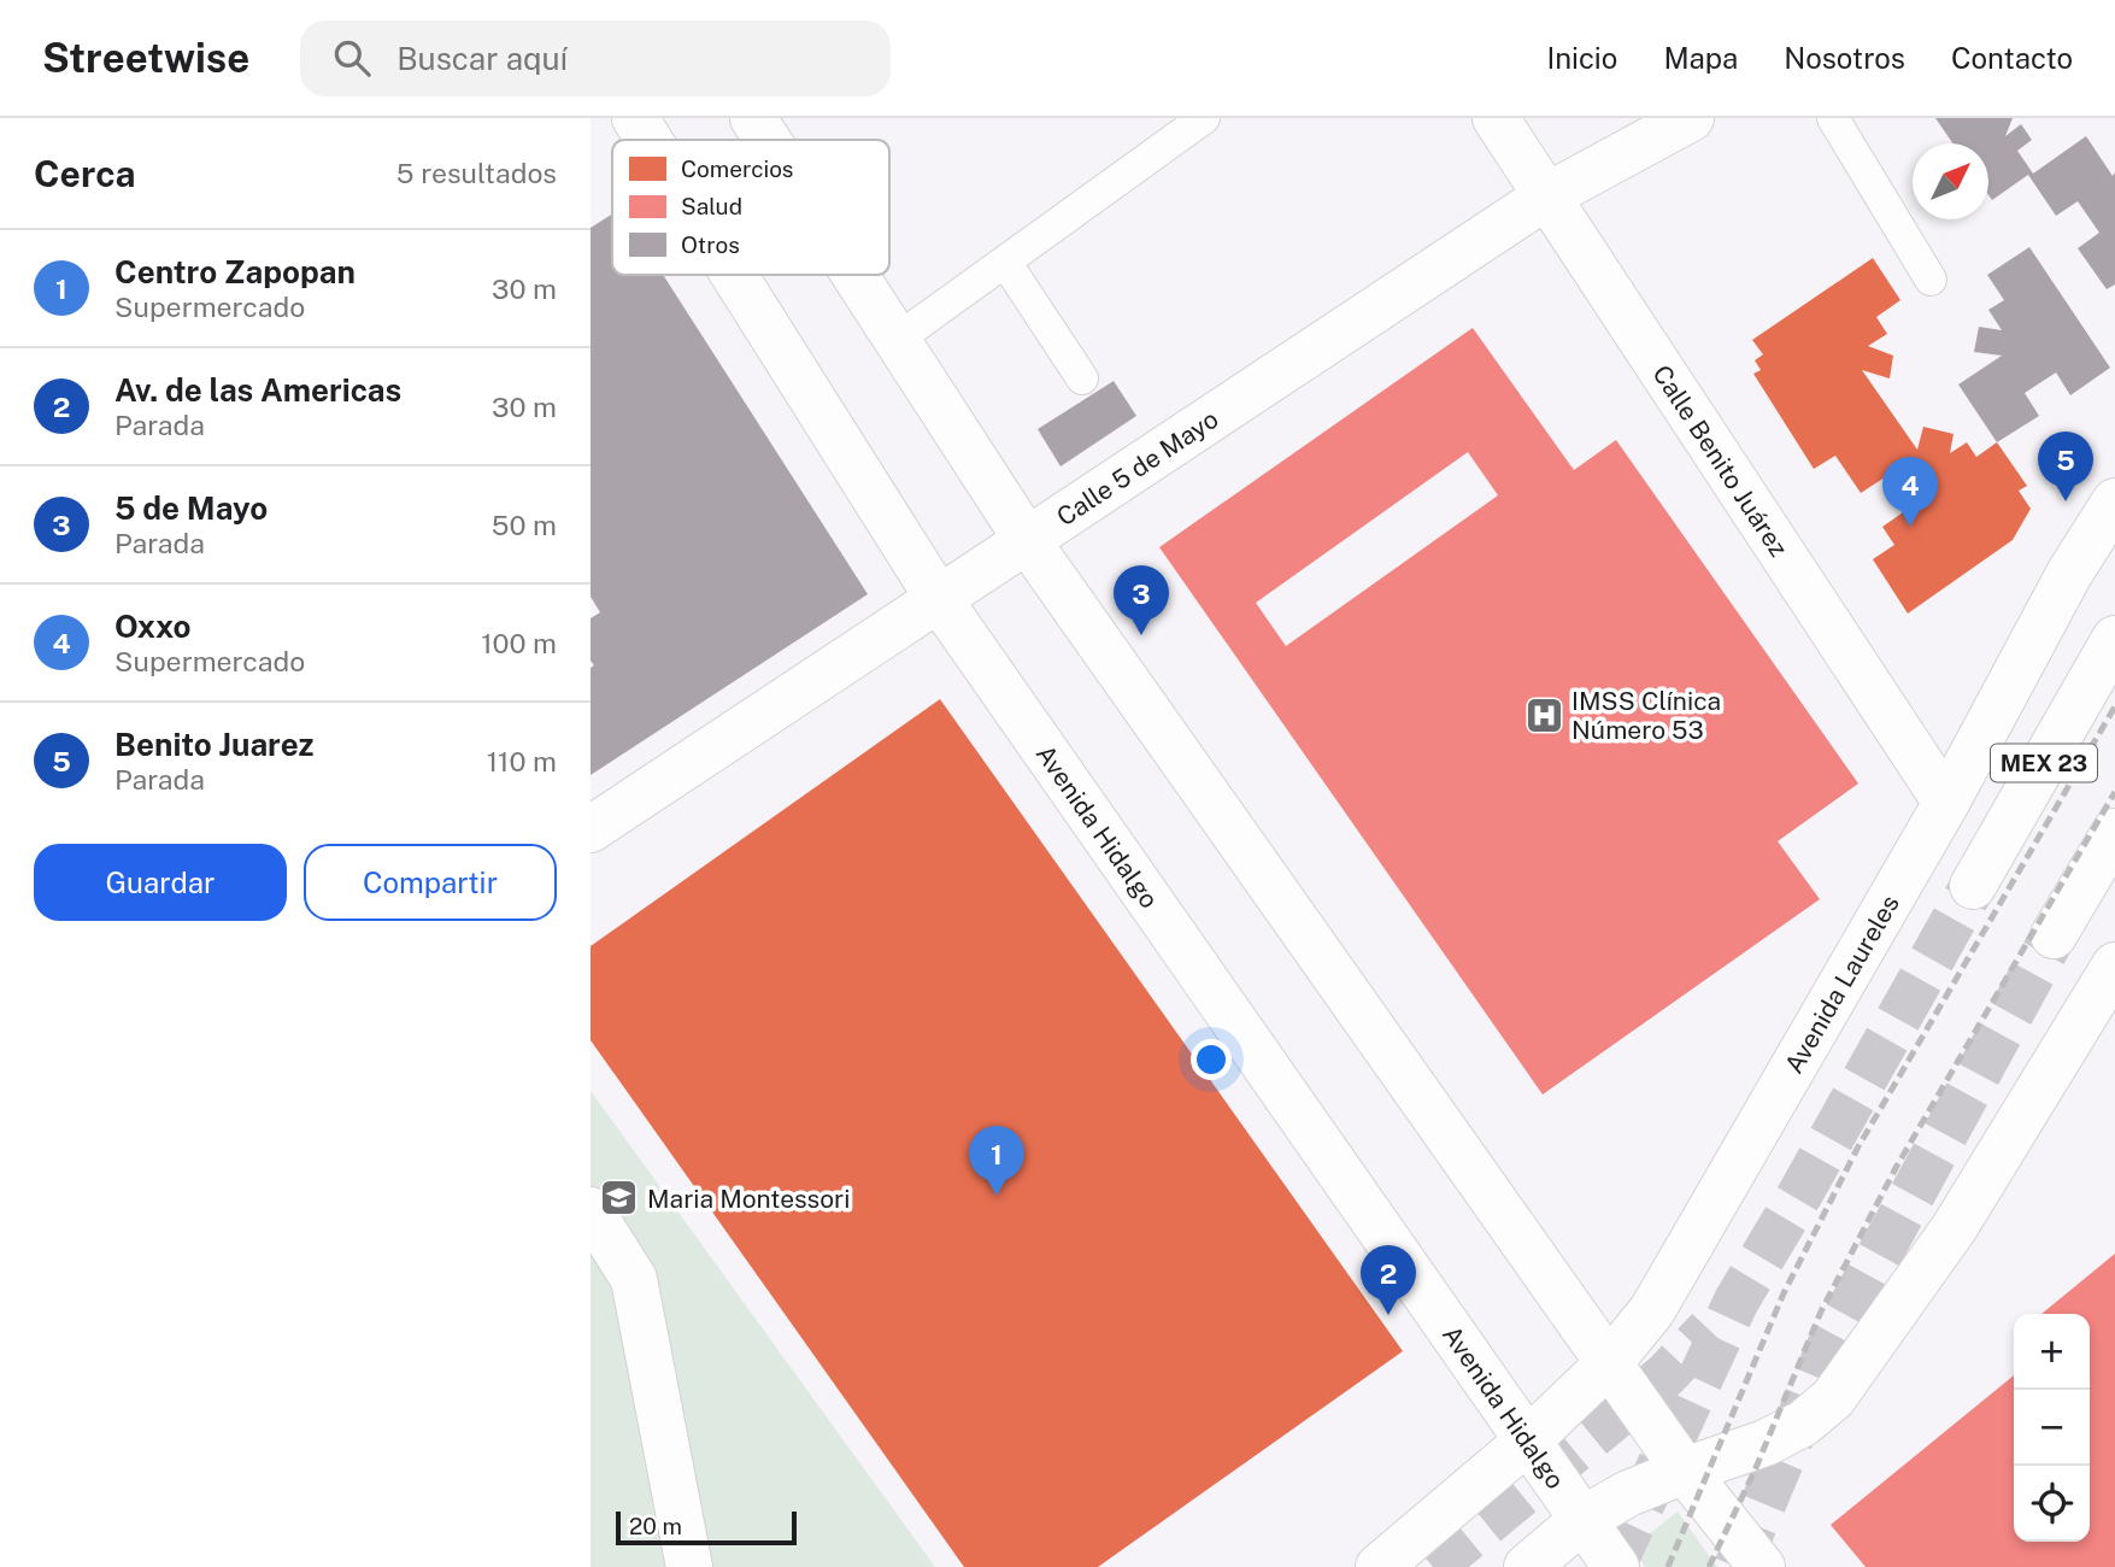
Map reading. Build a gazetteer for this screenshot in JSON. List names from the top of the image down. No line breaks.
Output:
{"streets":{"main road":["Calle Benito Juárez","Calle 5 de Mayo","MEX 23","Avenida Hidalgo","Avenida Laureles"]},"crossings":[["Calle Benito Juárez","Calle 5 de Mayo"],["Calle Benito Juárez","Avenida Laureles"],["Calle 5 de Mayo","Avenida Hidalgo"],["Avenida Hidalgo","Avenida Laureles"]],"places":{"hospital":["IMSS Clínica Número 53"],"school or university":["Maria Montessori"]},"legend":["Comercios","Salud","Otros"],"scale_bar":"20 m","north":"top right","page":{"header":"Streetwise","search":"Buscar aquí","nav":["Inicio","Mapa","Nosotros","Contacto"],"heading":["Cerca","5 resultados"],"list":[{"mark":"1","name":"Centro Zapopan","note":"Supermercado","value":"30 m"},{"mark":"2","name":"Av. de las Americas","note":"Parada","value":"30 m"},{"mark":"3","name":"5 de Mayo","note":"Parada","value":"50 m"},{"mark":"4","name":"Oxxo","note":"Supermercado","value":"100 m"},{"mark":"5","name":"Benito Juarez","note":"Parada","value":"110 m"}],"pins":["5","4","3","1","2"],"buttons":["Guardar","Compartir"],"map_buttons":["+","−"],"scale":"20 m"}}
